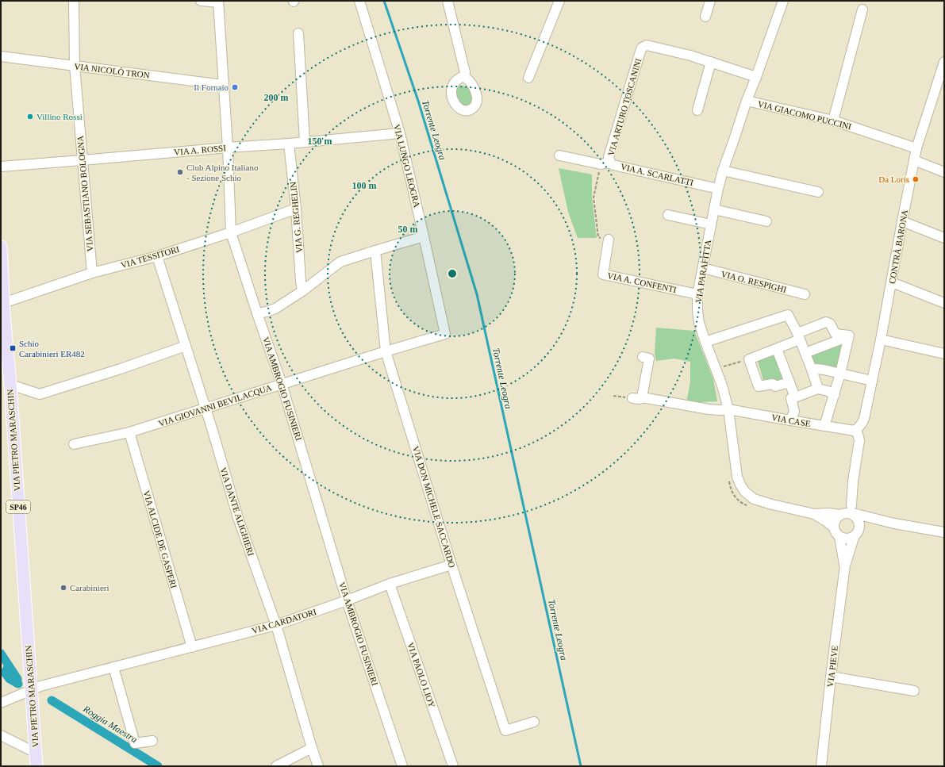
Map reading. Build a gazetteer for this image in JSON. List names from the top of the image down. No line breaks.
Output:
{"streets":{"main road":["VIA PIETRO MARASCHIN","SP46"],"street":["VIA NICOLÒ TRON","VIA ARTURO TOSCANINI","VIA GIACOMO PUCCINI","VIA A. ROSSI","VIA LUNGO LEOGRA","VIA A. SCARLATTI","VIA SEBASTIANO BOLOGNA","VIA G. REGHELIN","CONTRÀ BARONA","VIA TESSITORI","VIA PARAFITTA","VIA O. RESPIGHI","VIA A. CONFENTI","VIA AMBROGIO FUSINIERI","VIA GIOVANNI BEVILACQUA","VIA CASE","VIA DON MICHELE SACCARDO","VIA DANTE ALIGHIERI","VIA ALCIDE DE GASPERI","VIA CARDATORI","VIA PIEVE","VIA PAOLO LIOY"]},"crossings":[["VIA NICOLÒ TRON","VIA SEBASTIANO BOLOGNA"],["VIA NICOLÒ TRON","VIA AMBROGIO FUSINIERI"],["VIA ARTURO TOSCANINI","VIA A. SCARLATTI"],["VIA ARTURO TOSCANINI","VIA PARAFITTA"],["VIA GIACOMO PUCCINI","CONTRÀ BARONA"],["VIA GIACOMO PUCCINI","VIA PARAFITTA"],["VIA A. ROSSI","VIA LUNGO LEOGRA"],["VIA A. ROSSI","VIA SEBASTIANO BOLOGNA"],["VIA A. ROSSI","VIA G. REGHELIN"],["VIA A. ROSSI","VIA AMBROGIO FUSINIERI"],["VIA LUNGO LEOGRA","VIA GIOVANNI BEVILACQUA"],["VIA A. SCARLATTI","VIA PARAFITTA"],["VIA SEBASTIANO BOLOGNA","VIA TESSITORI"],["VIA G. REGHELIN","VIA TESSITORI"],["CONTRÀ BARONA","VIA CASE"],["VIA TESSITORI","VIA AMBROGIO FUSINIERI"],["VIA TESSITORI","VIA PIETRO MARASCHIN"],["VIA TESSITORI","VIA DANTE ALIGHIERI"],["VIA PARAFITTA","VIA O. RESPIGHI"],["VIA PARAFITTA","VIA A. CONFENTI"],["VIA PARAFITTA","VIA CASE"],["VIA PARAFITTA","VIA PIEVE"],["VIA AMBROGIO FUSINIERI","VIA GIOVANNI BEVILACQUA"],["VIA AMBROGIO FUSINIERI","VIA CARDATORI"],["VIA GIOVANNI BEVILACQUA","VIA DON MICHELE SACCARDO"],["VIA GIOVANNI BEVILACQUA","VIA DANTE ALIGHIERI"],["VIA GIOVANNI BEVILACQUA","VIA ALCIDE DE GASPERI"],["VIA PIETRO MARASCHIN","VIA CARDATORI"],["VIA DON MICHELE SACCARDO","VIA CARDATORI"],["VIA DANTE ALIGHIERI","VIA CARDATORI"],["VIA ALCIDE DE GASPERI","VIA CARDATORI"],["VIA CARDATORI","VIA PAOLO LIOY"]],"water":["Torrente Leogra","Roggia Maestra"],"places":{"other":["Il Fornaio","Villino Rossi","Club Alpino Italiano - Sezione Schio","Da Loris","Carabinieri"],"transit":["Schio Carabinieri ER482"]},"rings":["200 m","150 m","100 m","50 m"]}
